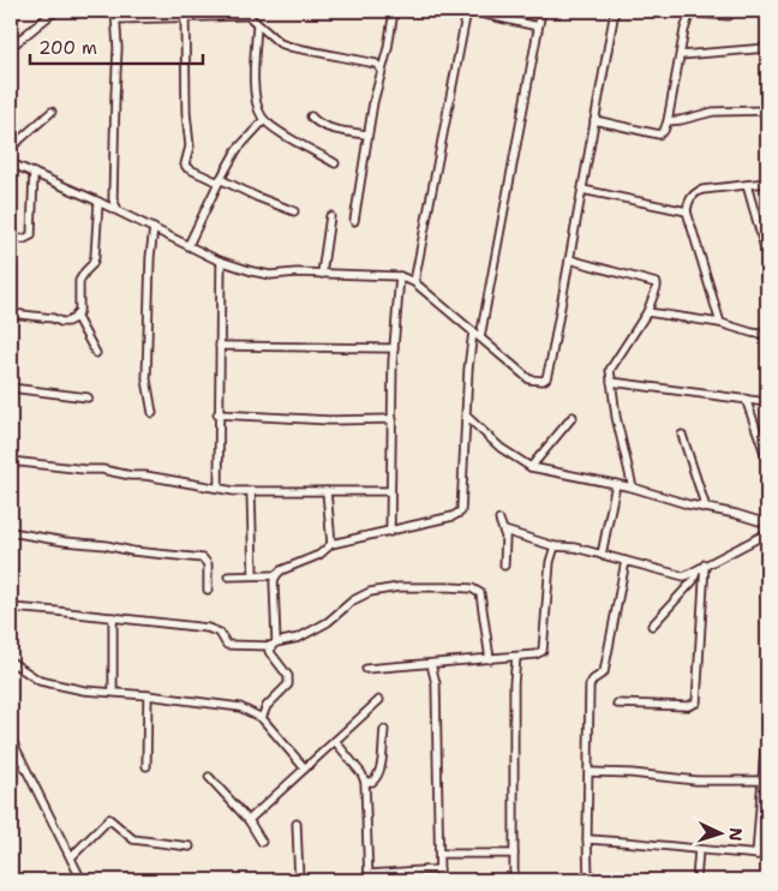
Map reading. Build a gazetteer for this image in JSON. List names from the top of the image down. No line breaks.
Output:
{"scale_bar":"200 m","north":"right"}
